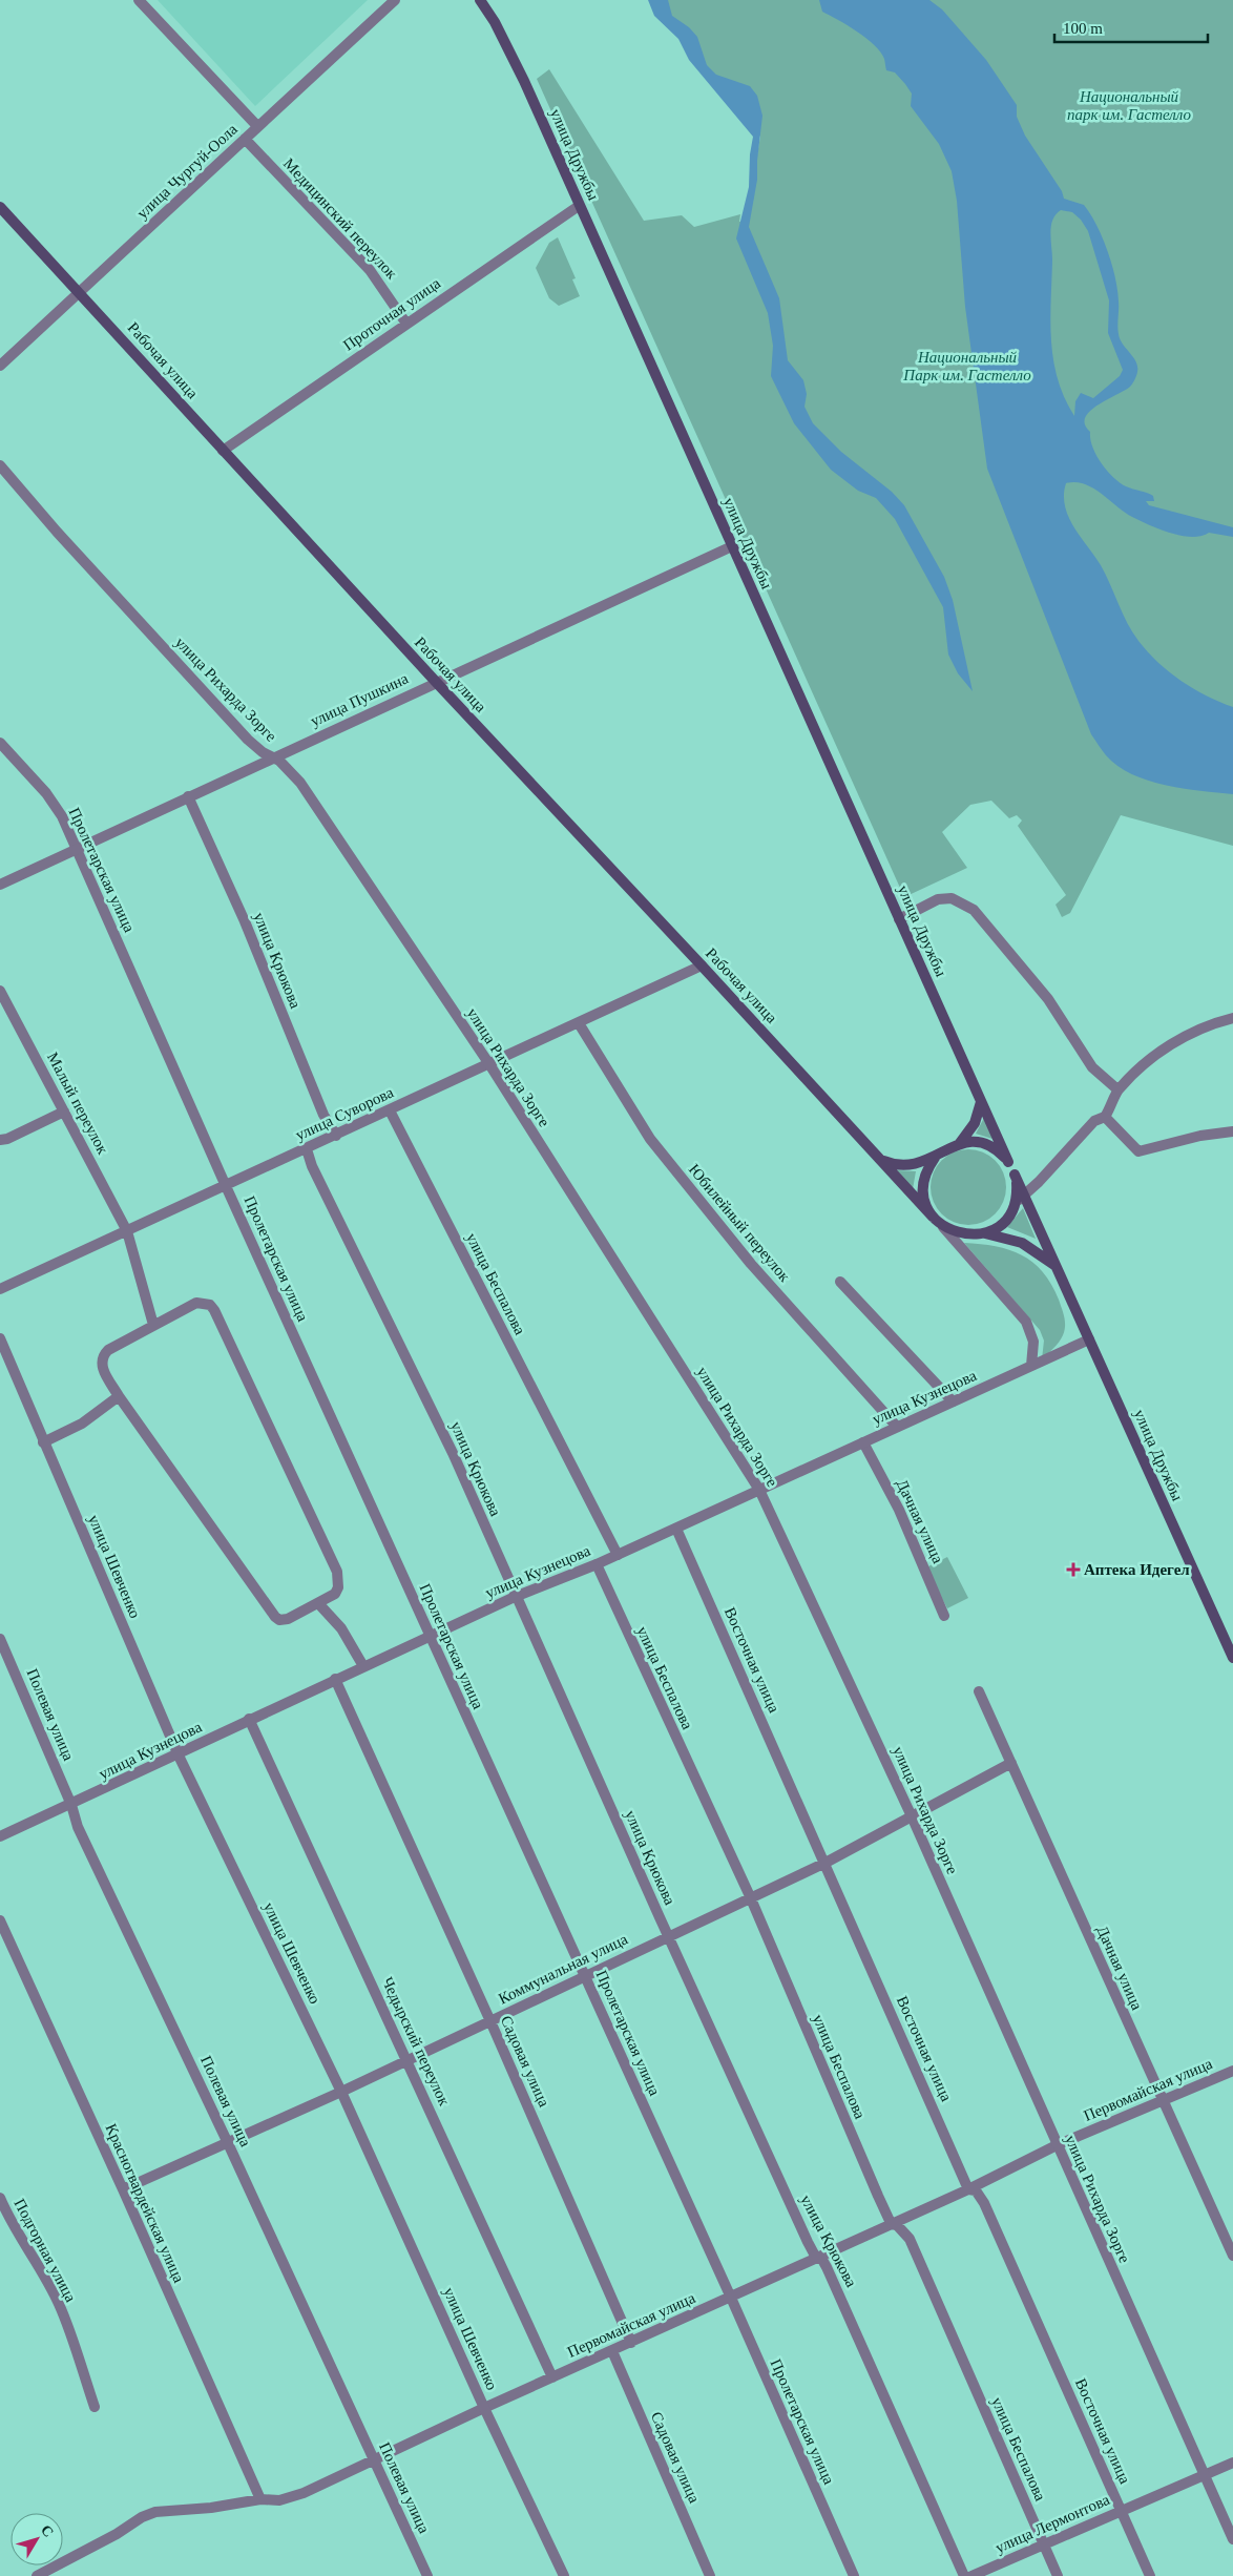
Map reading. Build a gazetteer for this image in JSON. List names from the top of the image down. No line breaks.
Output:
{"streets":{"main road":["улица Дружбы","Рабочая улица"],"street":["улица Чургуй-Оола","Медицинский переулок","Проточная улица","улица Рихарда Зорге","улица Пушкина","Пролетарская улица","улица Крюкова","Малый переулок","улица Суворова","Юбилейный переулок","улица Беспалова","улица Кузнецова","Дачная улица","улица Шевченко","Восточная улица","Полевая улица","Коммунальная улица","Чедырский переулок","Садовая улица","Первомайская улица","Красногвардейская улица","Подгорная улица","улица Лермонтова"]},"crossings":[["улица Дружбы","Проточная улица"],["улица Дружбы","Рабочая улица"],["улица Дружбы","улица Пушкина"],["улица Дружбы","улица Кузнецова"],["улица Чургуй-Оола","Медицинский переулок"],["улица Чургуй-Оола","Рабочая улица"],["Медицинский переулок","Проточная улица"],["Проточная улица","Рабочая улица"],["Рабочая улица","улица Пушкина"],["Рабочая улица","улица Суворова"],["улица Рихарда Зорге","улица Пушкина"],["улица Рихарда Зорге","улица Суворова"],["улица Рихарда Зорге","улица Кузнецова"],["улица Рихарда Зорге","Коммунальная улица"],["улица Рихарда Зорге","Первомайская улица"],["улица Рихарда Зорге","улица Лермонтова"],["улица Пушкина","Пролетарская улица"],["улица Пушкина","улица Крюкова"],["Пролетарская улица","улица Суворова"],["Пролетарская улица","улица Кузнецова"],["Пролетарская улица","Коммунальная улица"],["Пролетарская улица","Первомайская улица"],["улица Крюкова","улица Суворова"],["улица Крюкова","улица Кузнецова"],["улица Крюкова","Коммунальная улица"],["улица Крюкова","Первомайская улица"],["Малый переулок","улица Суворова"],["улица Суворова","Юбилейный переулок"],["улица Суворова","улица Беспалова"],["Юбилейный переулок","улица Кузнецова"],["улица Беспалова","улица Кузнецова"],["улица Беспалова","Коммунальная улица"],["улица Беспалова","Первомайская улица"],["улица Беспалова","улица Лермонтова"],["улица Кузнецова","Дачная улица"],["улица Кузнецова","улица Шевченко"],["улица Кузнецова","Восточная улица"],["улица Кузнецова","Полевая улица"],["улица Кузнецова","Чедырский переулок"],["улица Кузнецова","Садовая улица"],["Дачная улица","Коммунальная улица"],["Дачная улица","Первомайская улица"],["улица Шевченко","Коммунальная улица"],["улица Шевченко","Первомайская улица"],["Восточная улица","Коммунальная улица"],["Восточная улица","Первомайская улица"],["Восточная улица","улица Лермонтова"],["Полевая улица","Коммунальная улица"],["Полевая улица","Первомайская улица"],["Коммунальная улица","Чедырский переулок"],["Коммунальная улица","Садовая улица"],["Коммунальная улица","Красногвардейская улица"],["Чедырский переулок","Первомайская улица"],["Садовая улица","Первомайская улица"],["Первомайская улица","Красногвардейская улица"]],"parks":["Национальный парк им. Гастелло","Национальный Парк им. Гастелло"],"places":{"health":["Аптека Идегел"]},"scale_bar":"100 m","north":"top right"}
